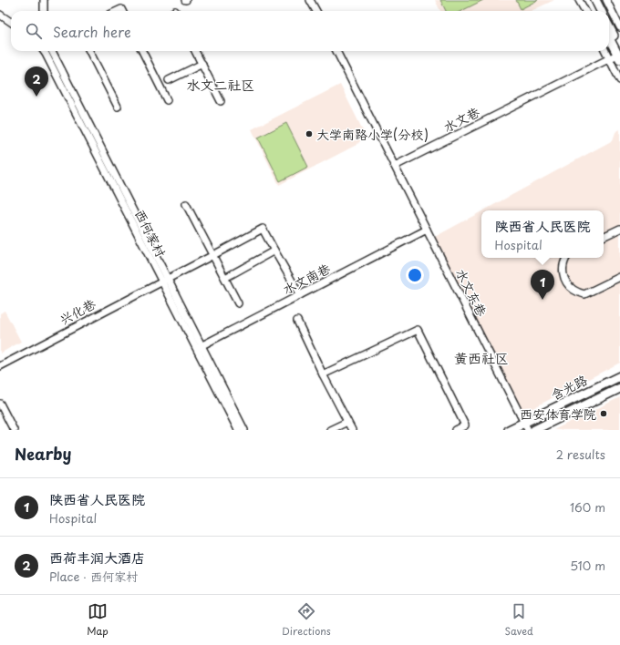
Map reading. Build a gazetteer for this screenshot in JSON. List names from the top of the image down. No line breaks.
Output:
{"streets":{"main road":["含光路"],"street":["水文巷","西何家村","水文南巷","水文东巷","兴化巷"]},"crossings":[["水文巷","水文东巷"],["西何家村","水文南巷"],["西何家村","兴化巷"],["水文南巷","水文东巷"],["水文东巷","含光路"]],"districts":["水文二社区","黄西社区"],"places":["大学南路小学(分校)","西安体育学院"],"page":{"search":"Search here","pins":["2","1"],"popup":["陕西省人民医院","Hospital"],"heading":["Nearby","2 results"],"list":[{"mark":"1","name":"陕西省人民医院","note":"Hospital","value":"160 m"},{"mark":"2","name":"西荷丰润大酒店","note":"Place · 西何家村","value":"510 m"}],"nav":["Map","Directions","Saved"]}}
